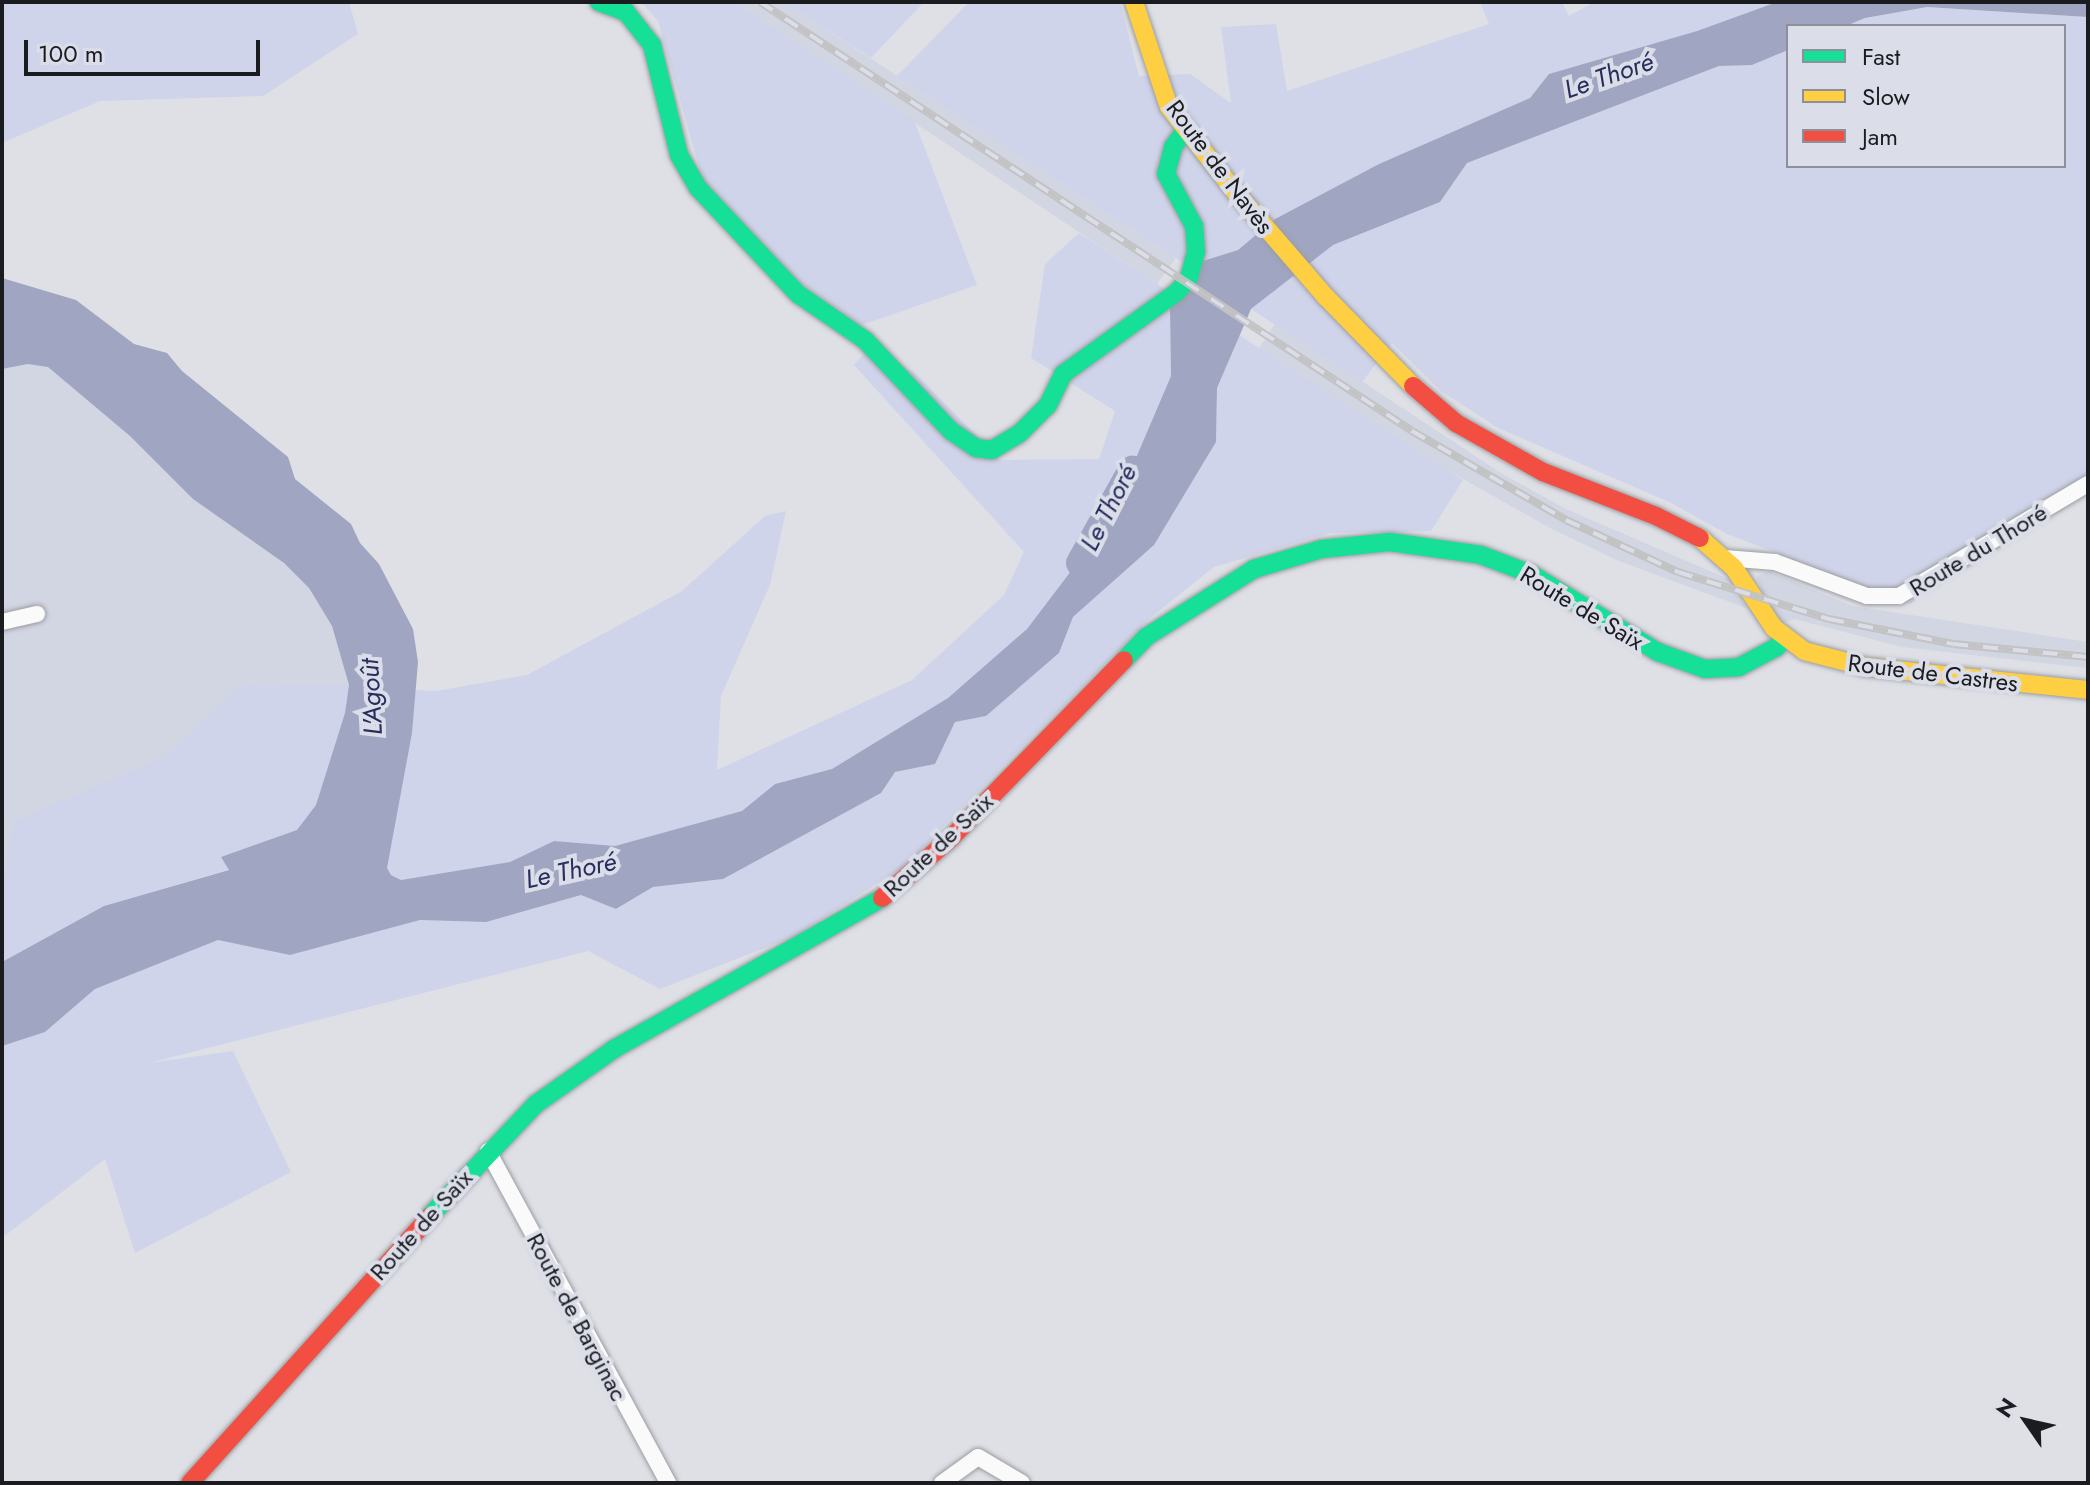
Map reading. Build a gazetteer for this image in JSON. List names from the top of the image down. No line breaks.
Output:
{"streets":{"street":["Route de Navès","Route du Thoré","Route de Saïx","Route de Castres","Route de Barginac"]},"crossings":[["Route de Navès","Route du Thoré"],["Route de Navès","Route de Saïx"],["Route de Navès","Route de Castres"],["Route de Saïx","Route de Castres"],["Route de Saïx","Route de Barginac"]],"water":["Le Thoré","L'Agoût"],"legend":["Fast","Slow","Jam"],"scale_bar":"100 m","north":"top left"}
